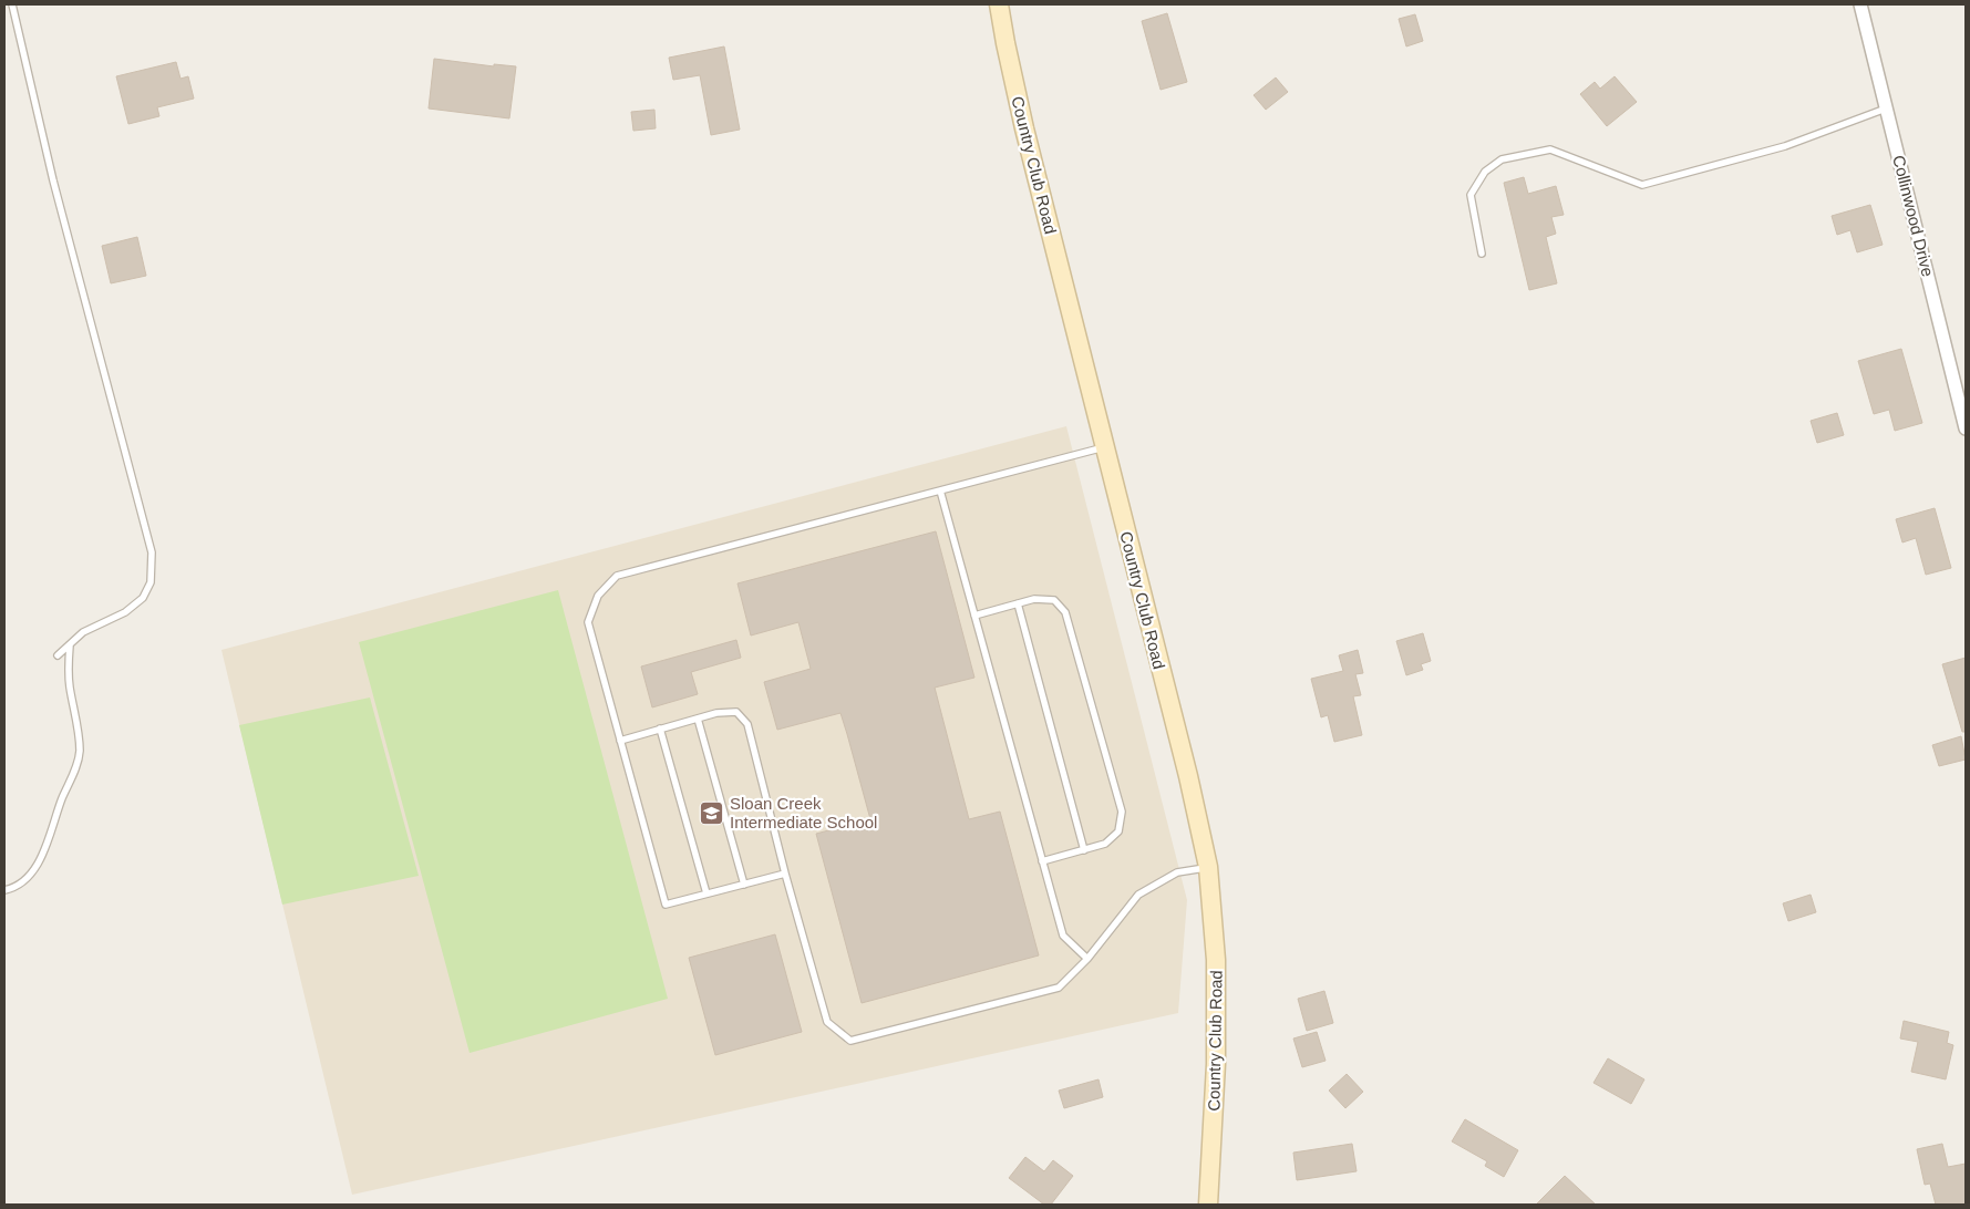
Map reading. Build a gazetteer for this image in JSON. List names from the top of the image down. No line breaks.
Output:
{"streets":{"main road":["Country Club Road"],"street":["Collinwood Drive"]},"places":{"school or university":["Sloan Creek Intermediate School"]}}
